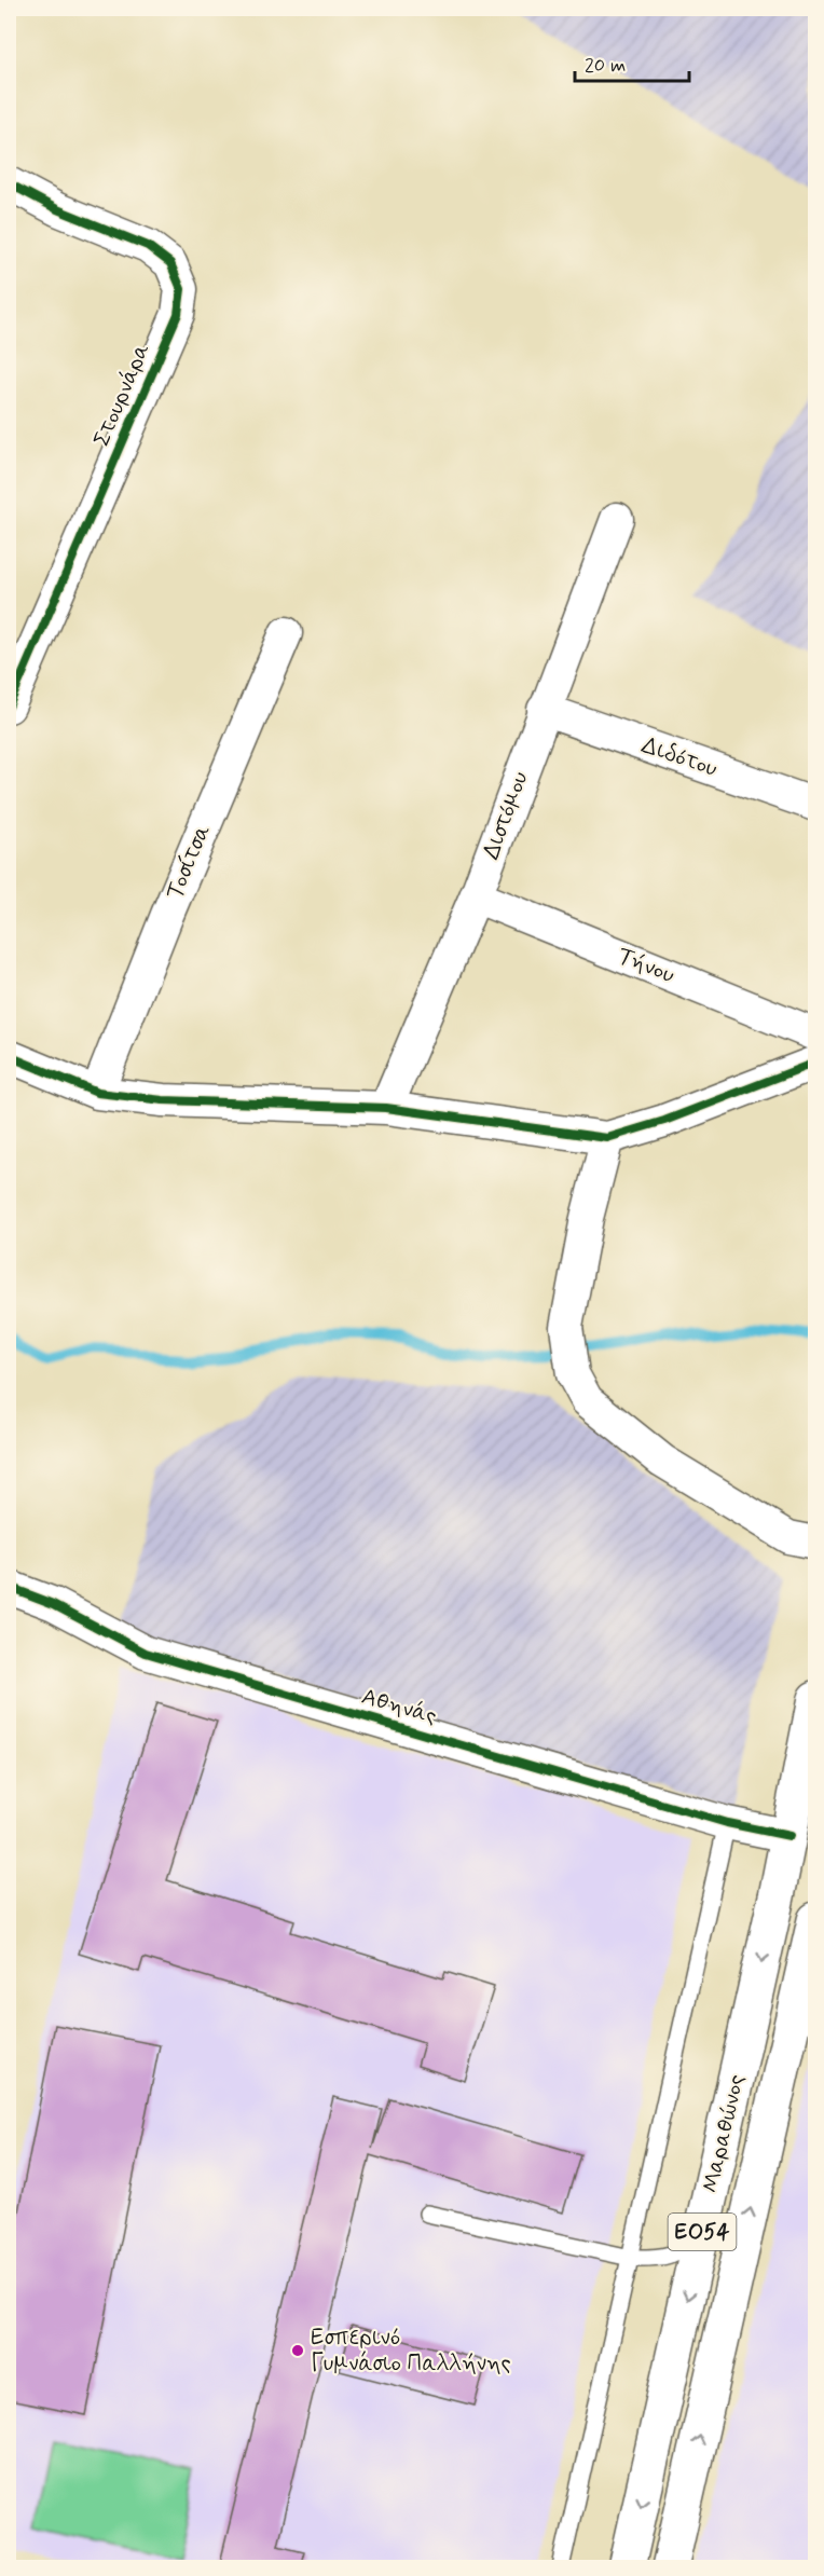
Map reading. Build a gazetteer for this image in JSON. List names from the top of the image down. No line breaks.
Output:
{"streets":{"main road":["Μαραθώνος","ΕΟ54"],"street":["Στουρνάρα","Διδότου","Διστόμου","Τοσίτσα","Τήνου","Αθηνάς"]},"crossings":[["Διδότου","Διστόμου"],["Διστόμου","Τήνου"],["Αθηνάς","Μαραθώνος"]],"places":["Εσπερινό Γυμνάσιο Παλλήνης"],"scale_bar":"20 m"}
